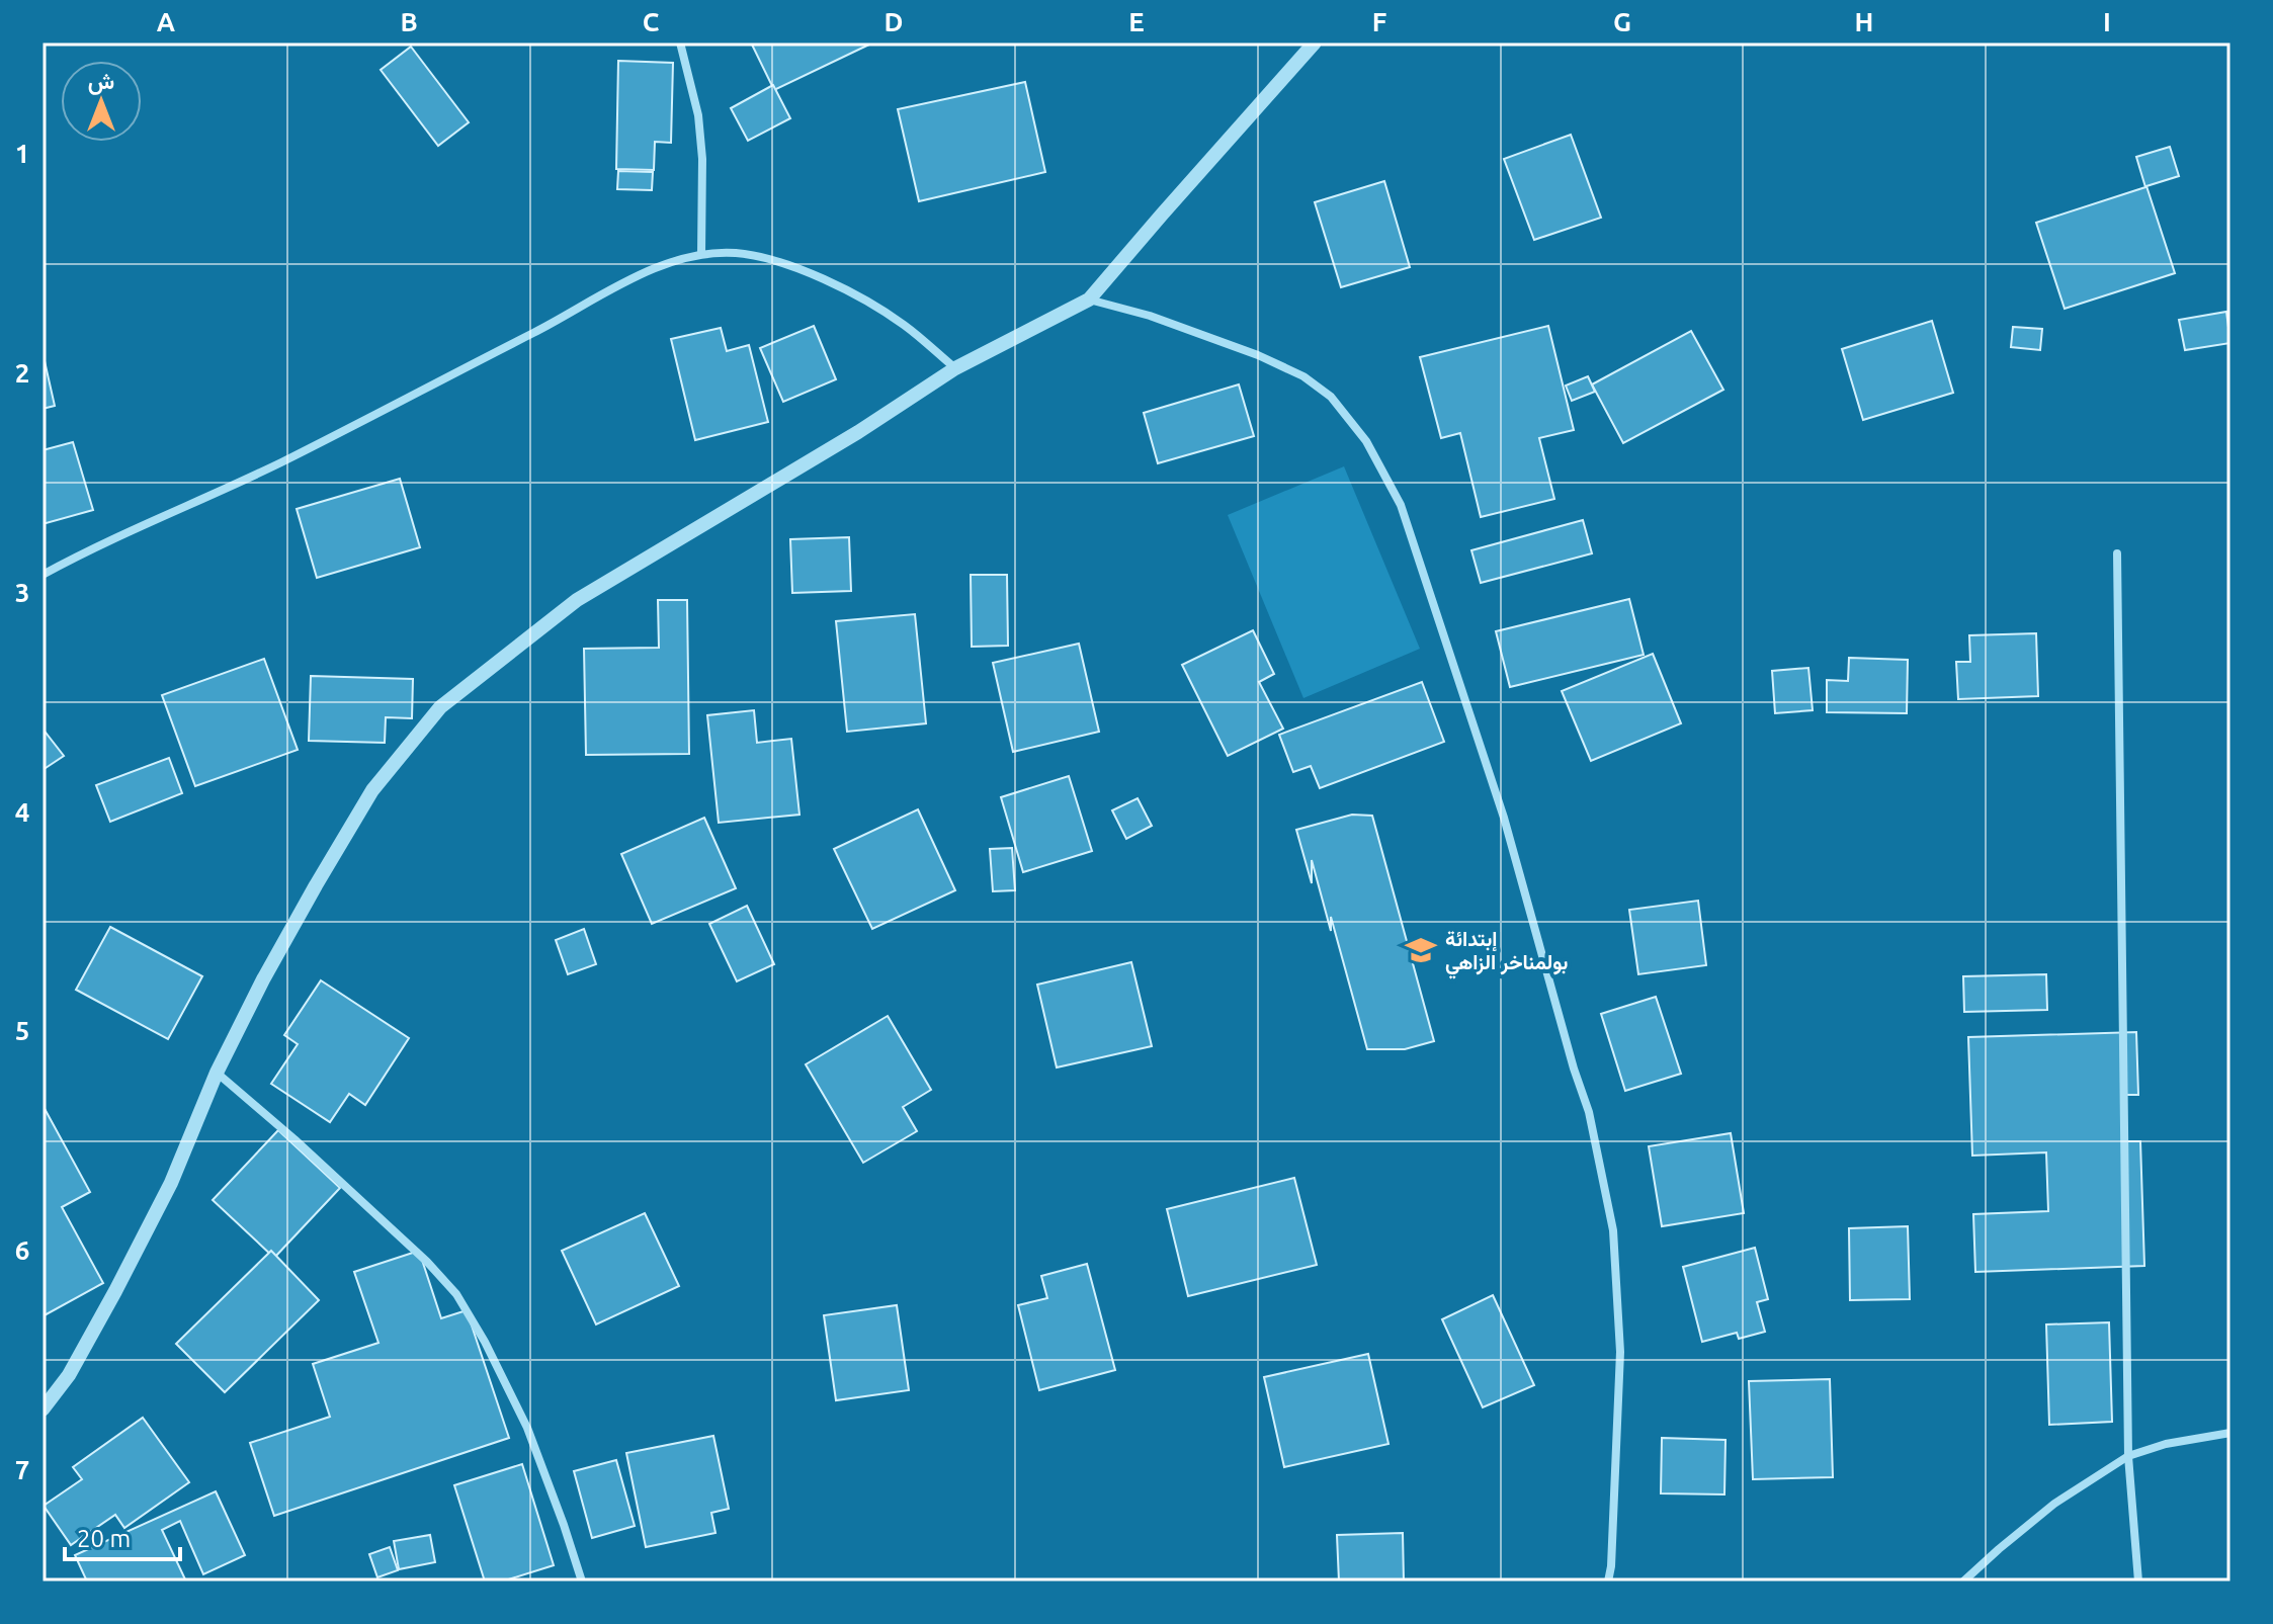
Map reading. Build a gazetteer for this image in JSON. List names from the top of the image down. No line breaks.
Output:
{"places":{"school or university":["إبتدائة بولمناخر الزاهي"]},"scale_bar":"20 m","north":"top","grid":{"columns":["A","B","C","D","E","F","G","H","I"],"rows":["1","2","3","4","5","6","7"]}}
